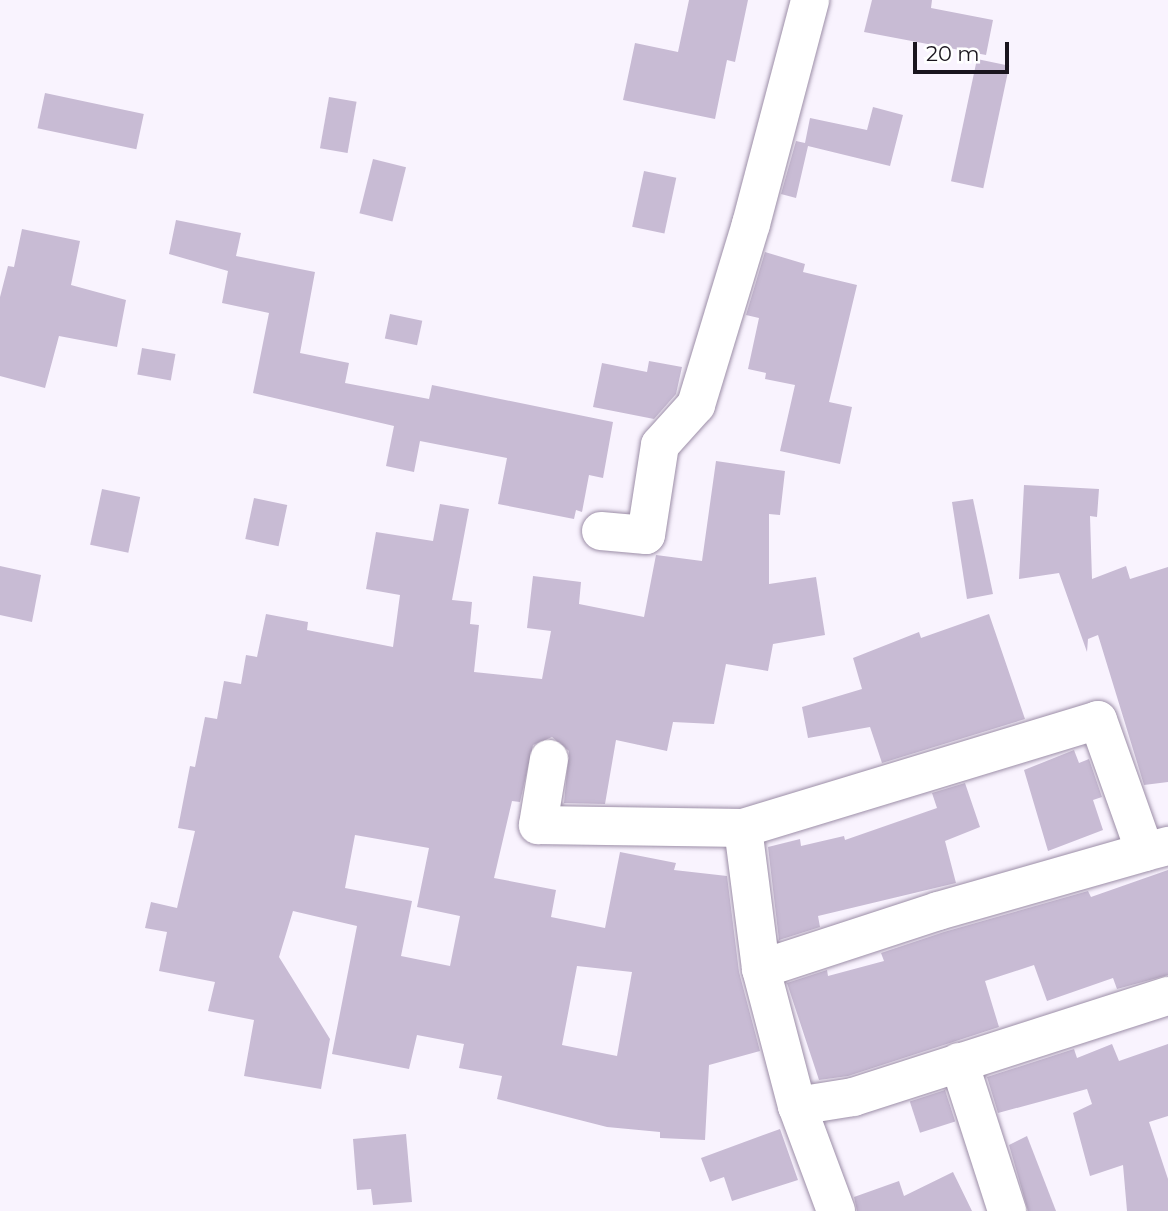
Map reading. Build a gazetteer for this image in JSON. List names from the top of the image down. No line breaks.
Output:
{"scale_bar":"20 m"}
